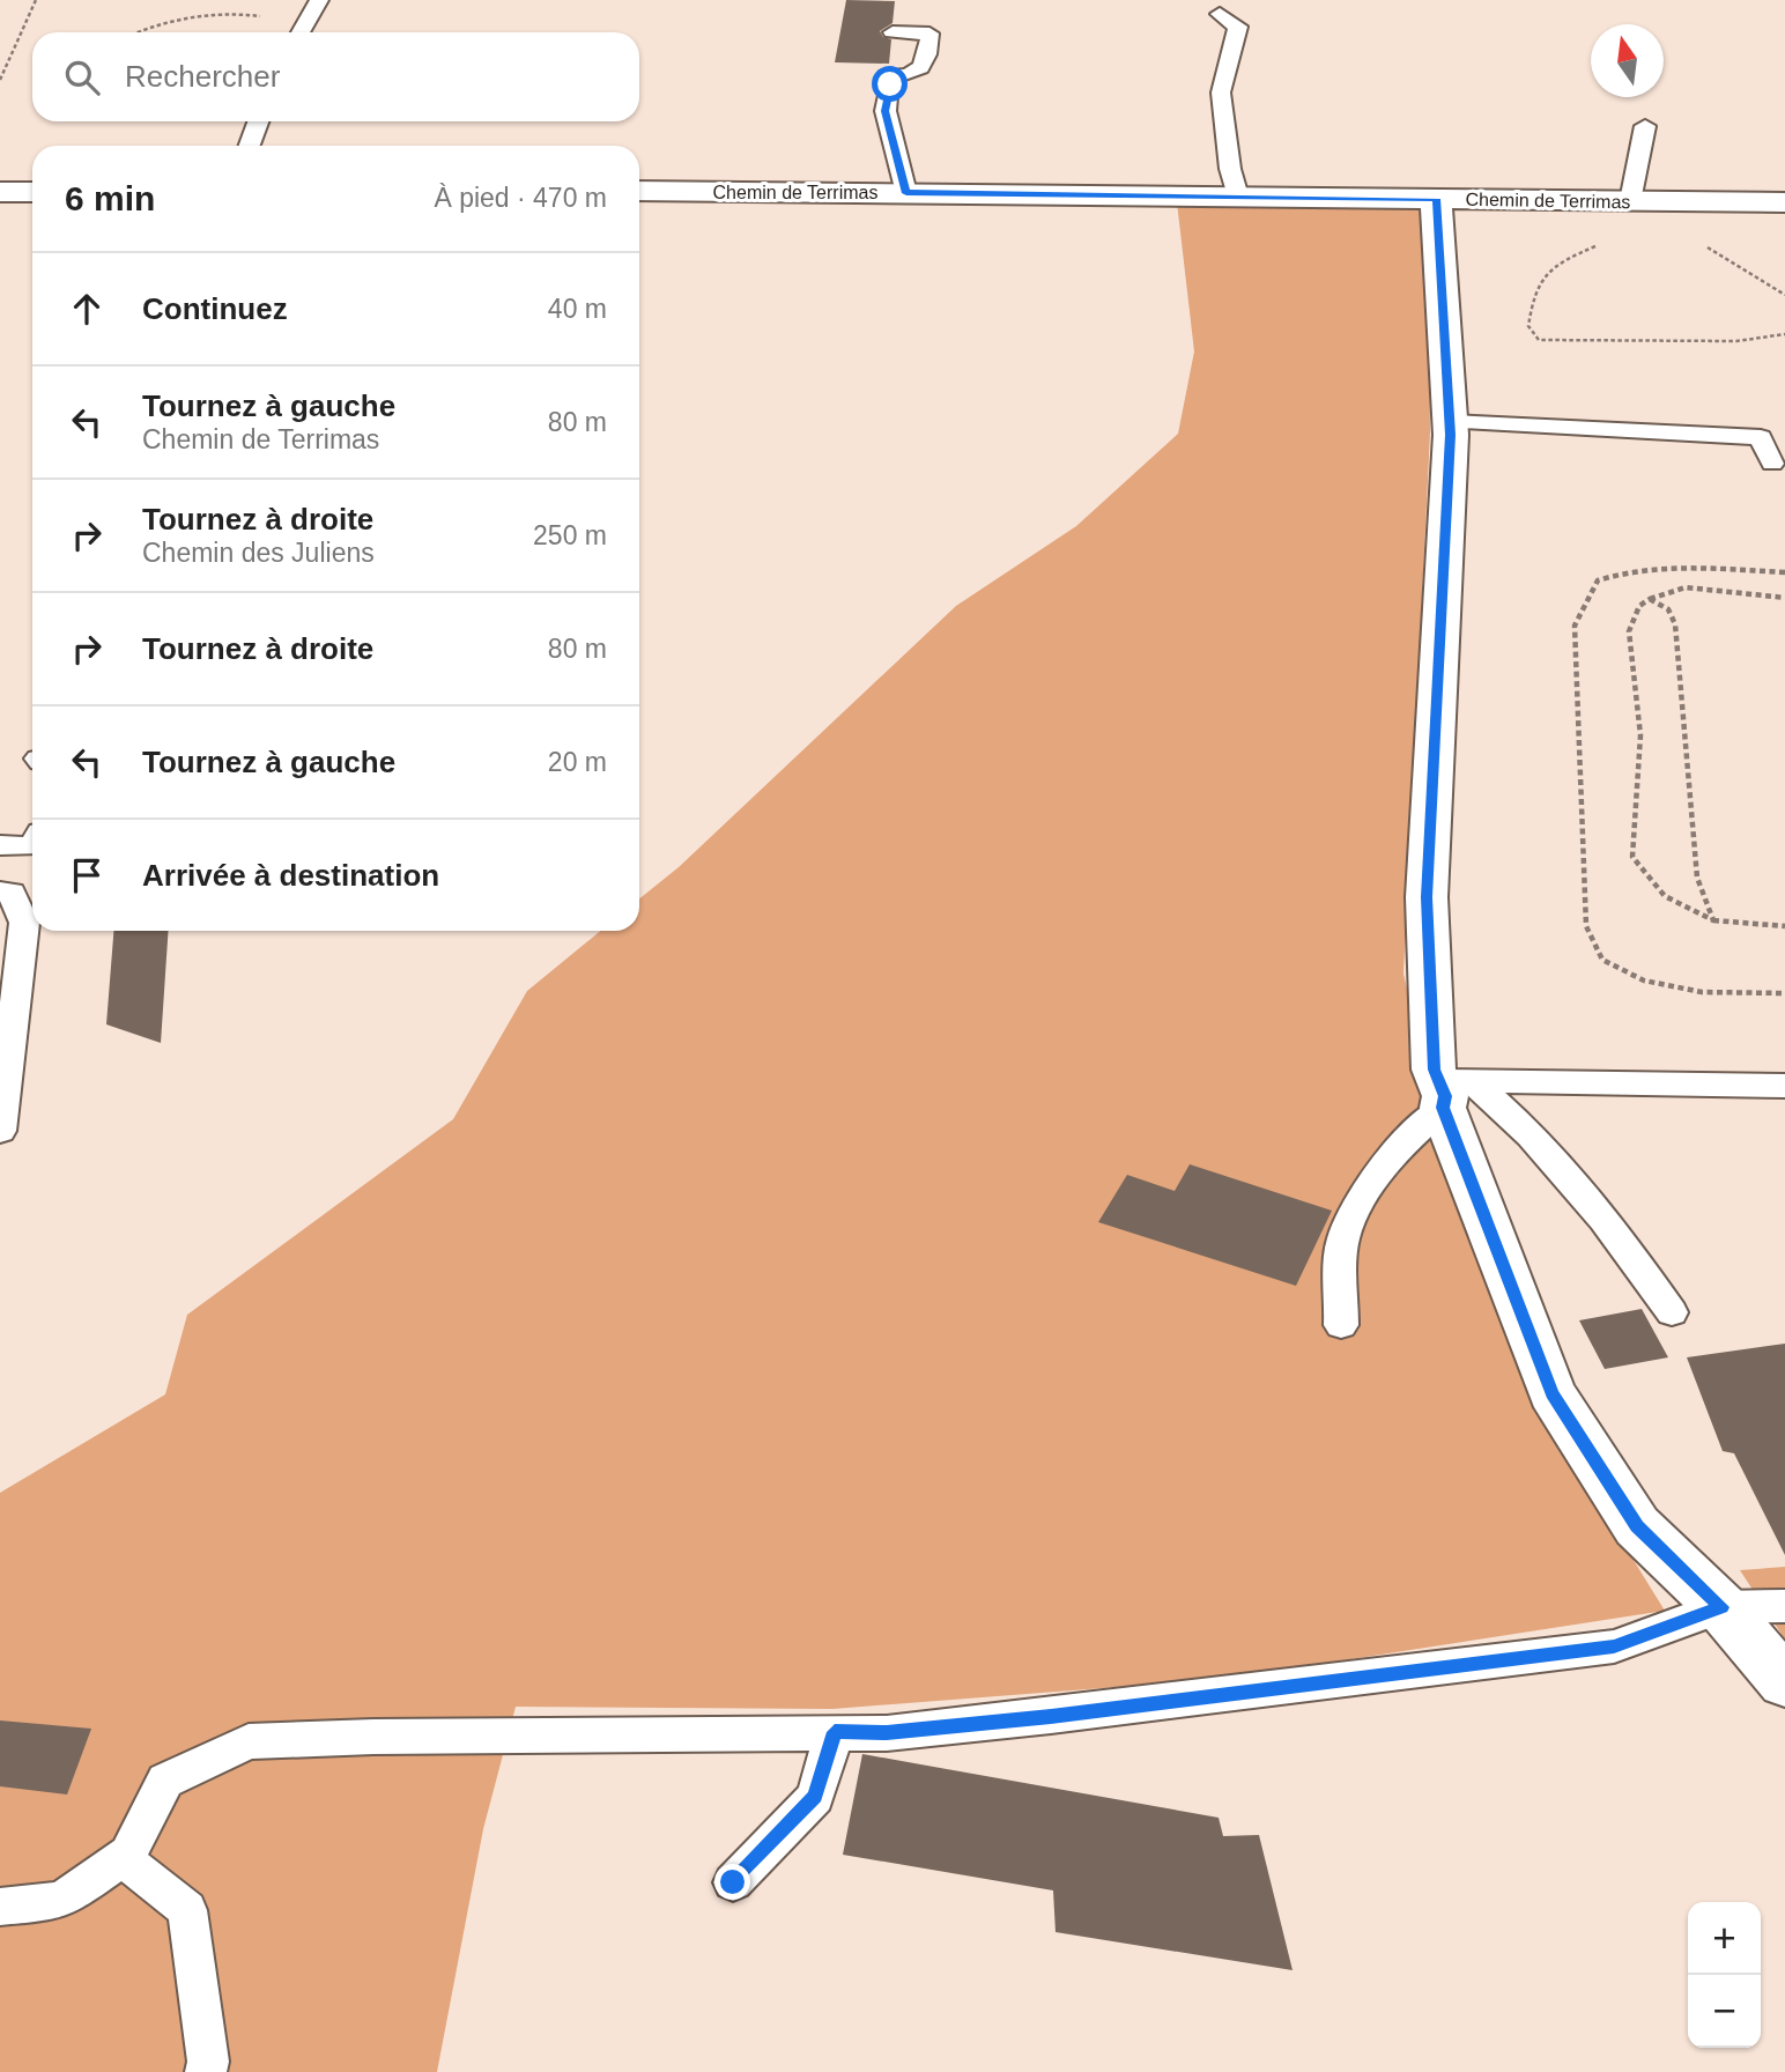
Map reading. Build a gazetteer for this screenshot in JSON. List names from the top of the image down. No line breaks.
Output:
{"streets":{"street":["Chemin de Terrimas"]},"north":"top","page":{"search":"Rechercher","heading":["6 min","À pied · 470 m"],"list":[["Continuez","40 m"],["Tournez à gauche","Chemin de Terrimas","80 m"],["Tournez à droite","Chemin des Juliens","250 m"],["Tournez à droite","80 m"],["Tournez à gauche","20 m"],"Arrivée à destination"],"map_buttons":["+","−"]}}
